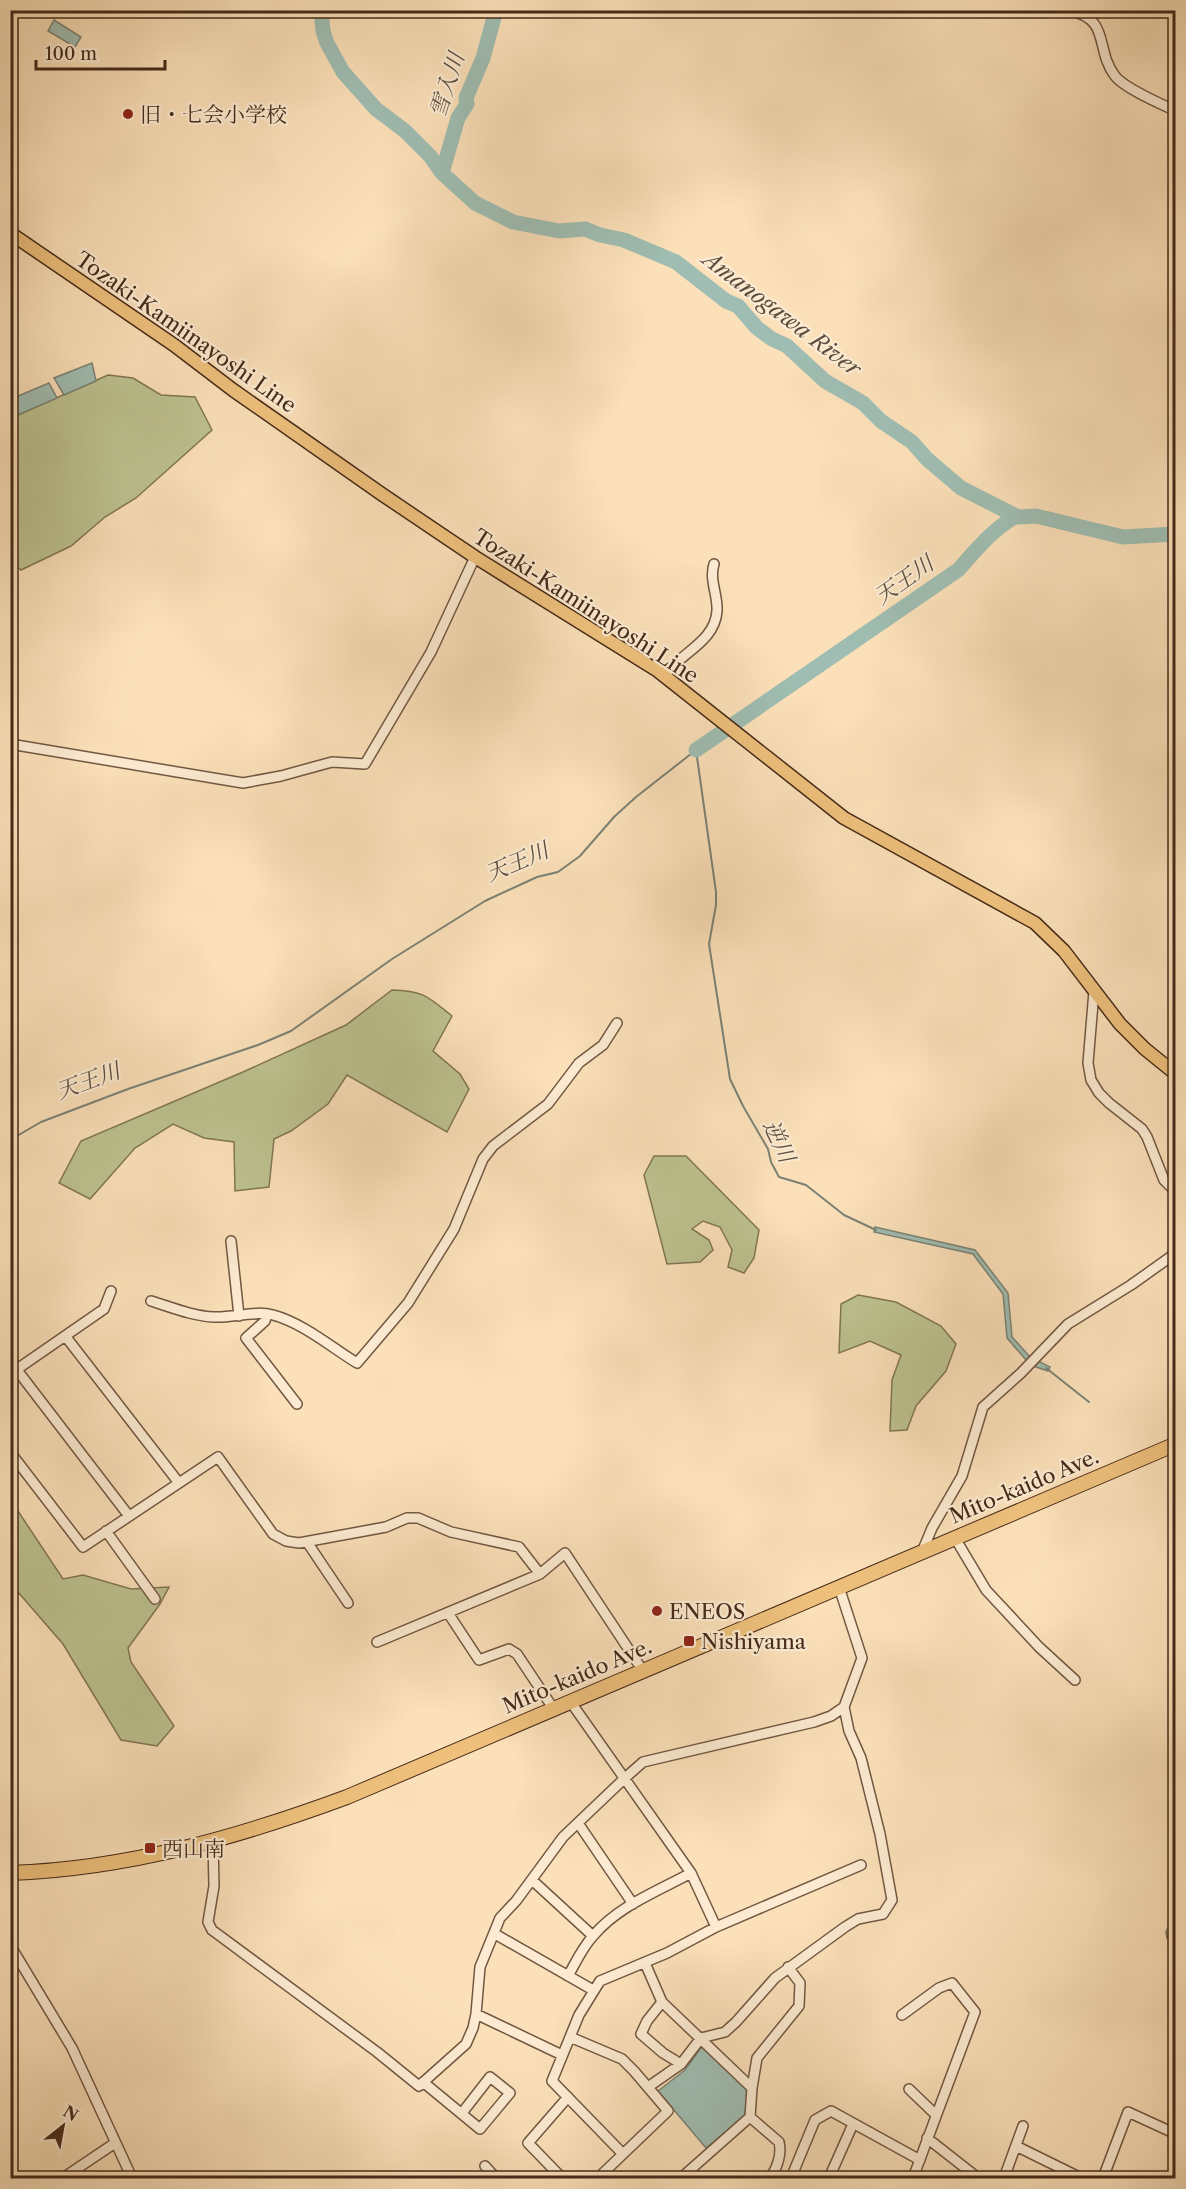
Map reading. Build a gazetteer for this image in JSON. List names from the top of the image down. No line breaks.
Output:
{"streets":{"highway":["Mito-kaido Ave."],"main road":["Tozaki-Kamiinayoshi Line"]},"water":["雪入川","Amanogawa River","天王川","逆川"],"places":{"other":["旧・七会小学校","ENEOS"],"transit":["Nishiyama","西山南"]},"scale_bar":"100 m","north":"top right"}
